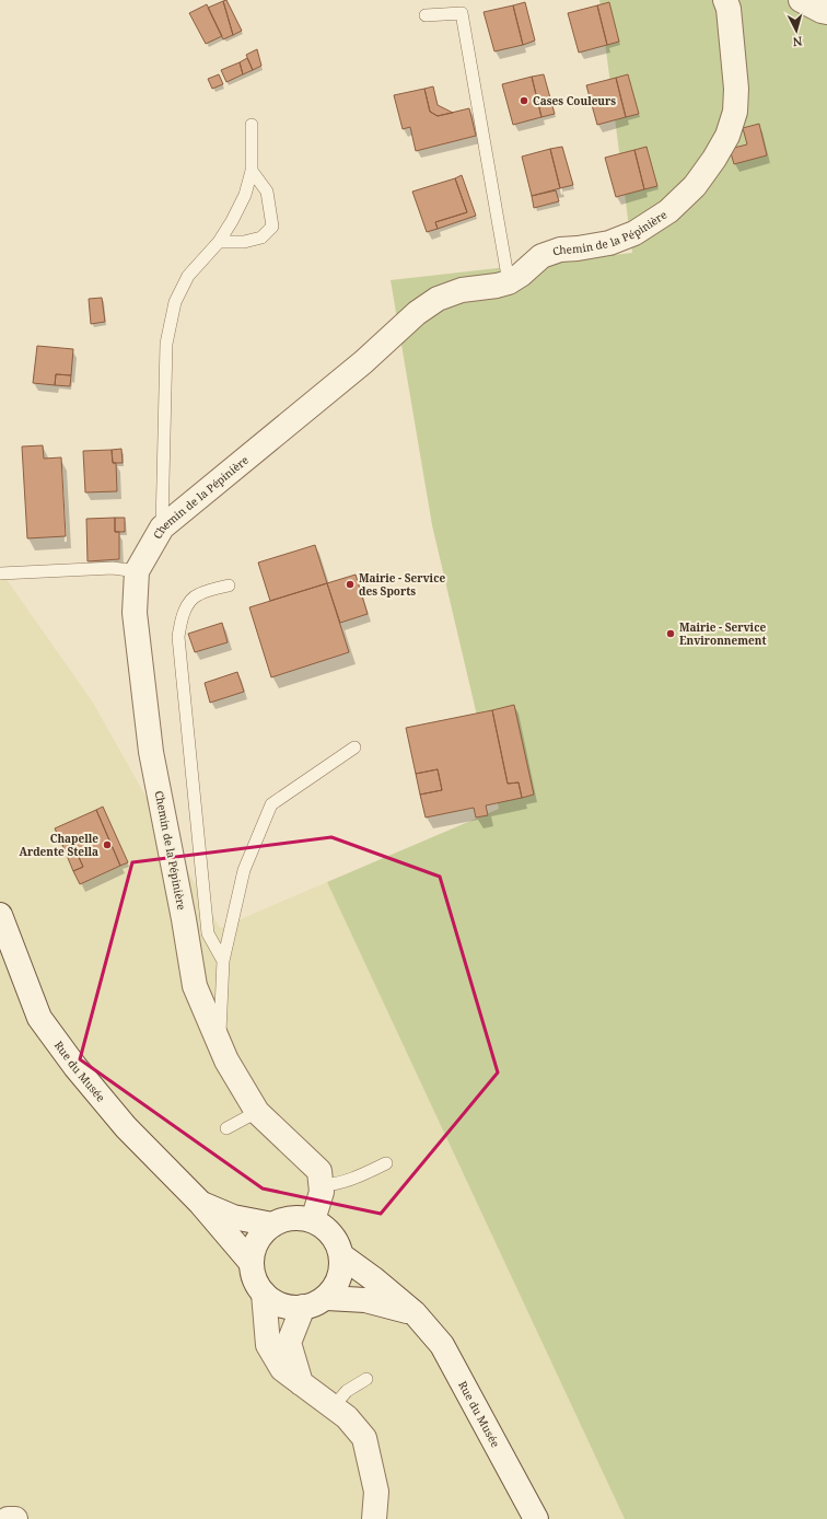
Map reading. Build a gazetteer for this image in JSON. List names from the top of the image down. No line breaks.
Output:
{"streets":{"street":["Chemin de la Pépinière","Rue du Musée"]},"places":["Cases Couleurs","Mairie - Service des Sports","Mairie - Service Environnement","Chapelle Ardente Stella"],"north":"bottom"}
